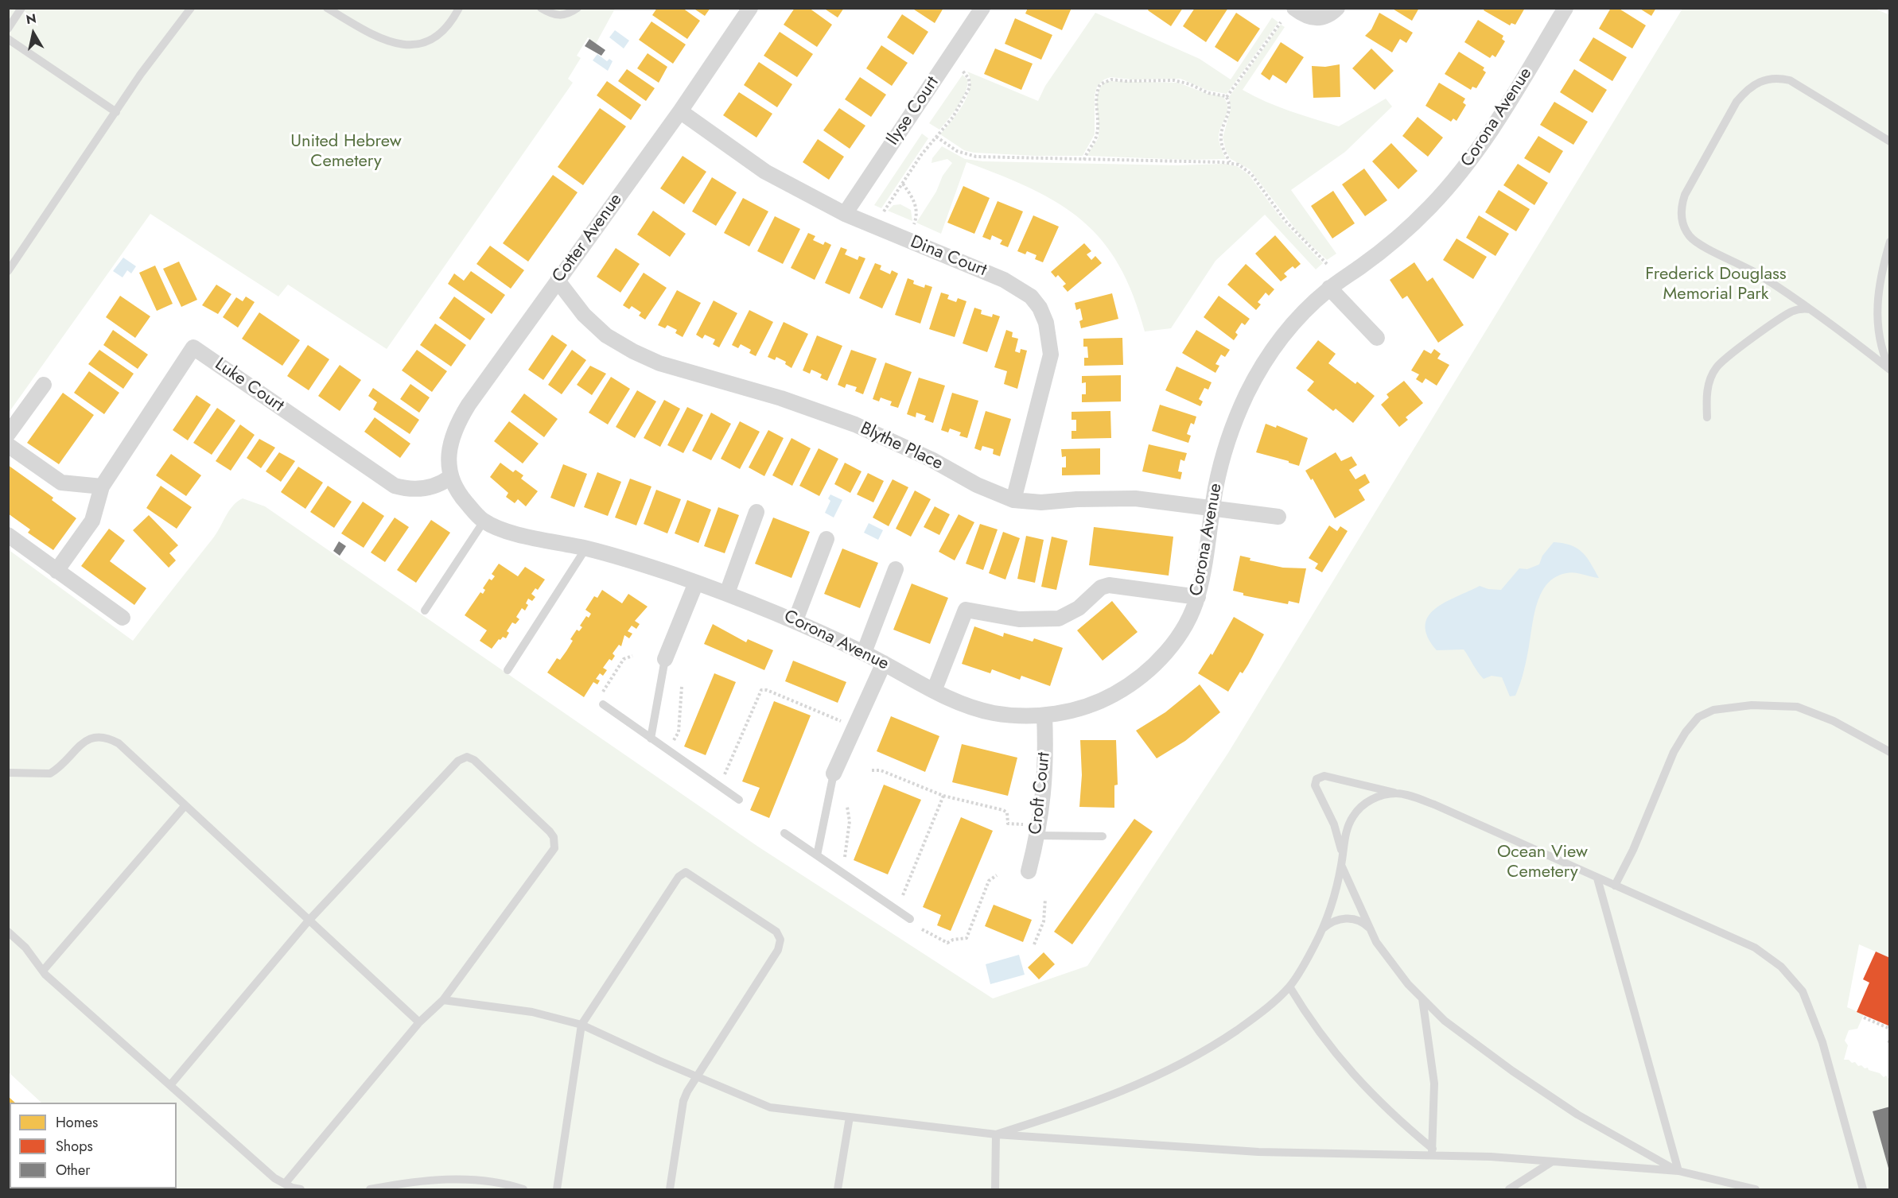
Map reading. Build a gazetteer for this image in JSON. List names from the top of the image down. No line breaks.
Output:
{"streets":{"street":["Ilyse Court","Corona Avenue","Cotter Avenue","Dina Court","Luke Court","Blythe Place","Croft Court"]},"crossings":[["Ilyse Court","Dina Court"],["Corona Avenue","Cotter Avenue"],["Corona Avenue","Luke Court"],["Corona Avenue","Blythe Place"],["Corona Avenue","Croft Court"],["Cotter Avenue","Dina Court"],["Cotter Avenue","Luke Court"],["Cotter Avenue","Blythe Place"],["Dina Court","Blythe Place"]],"parks":["United Hebrew Cemetery","Frederick Douglass Memorial Park","Ocean View Cemetery"],"legend":["Homes","Shops","Other"],"north":"top"}
